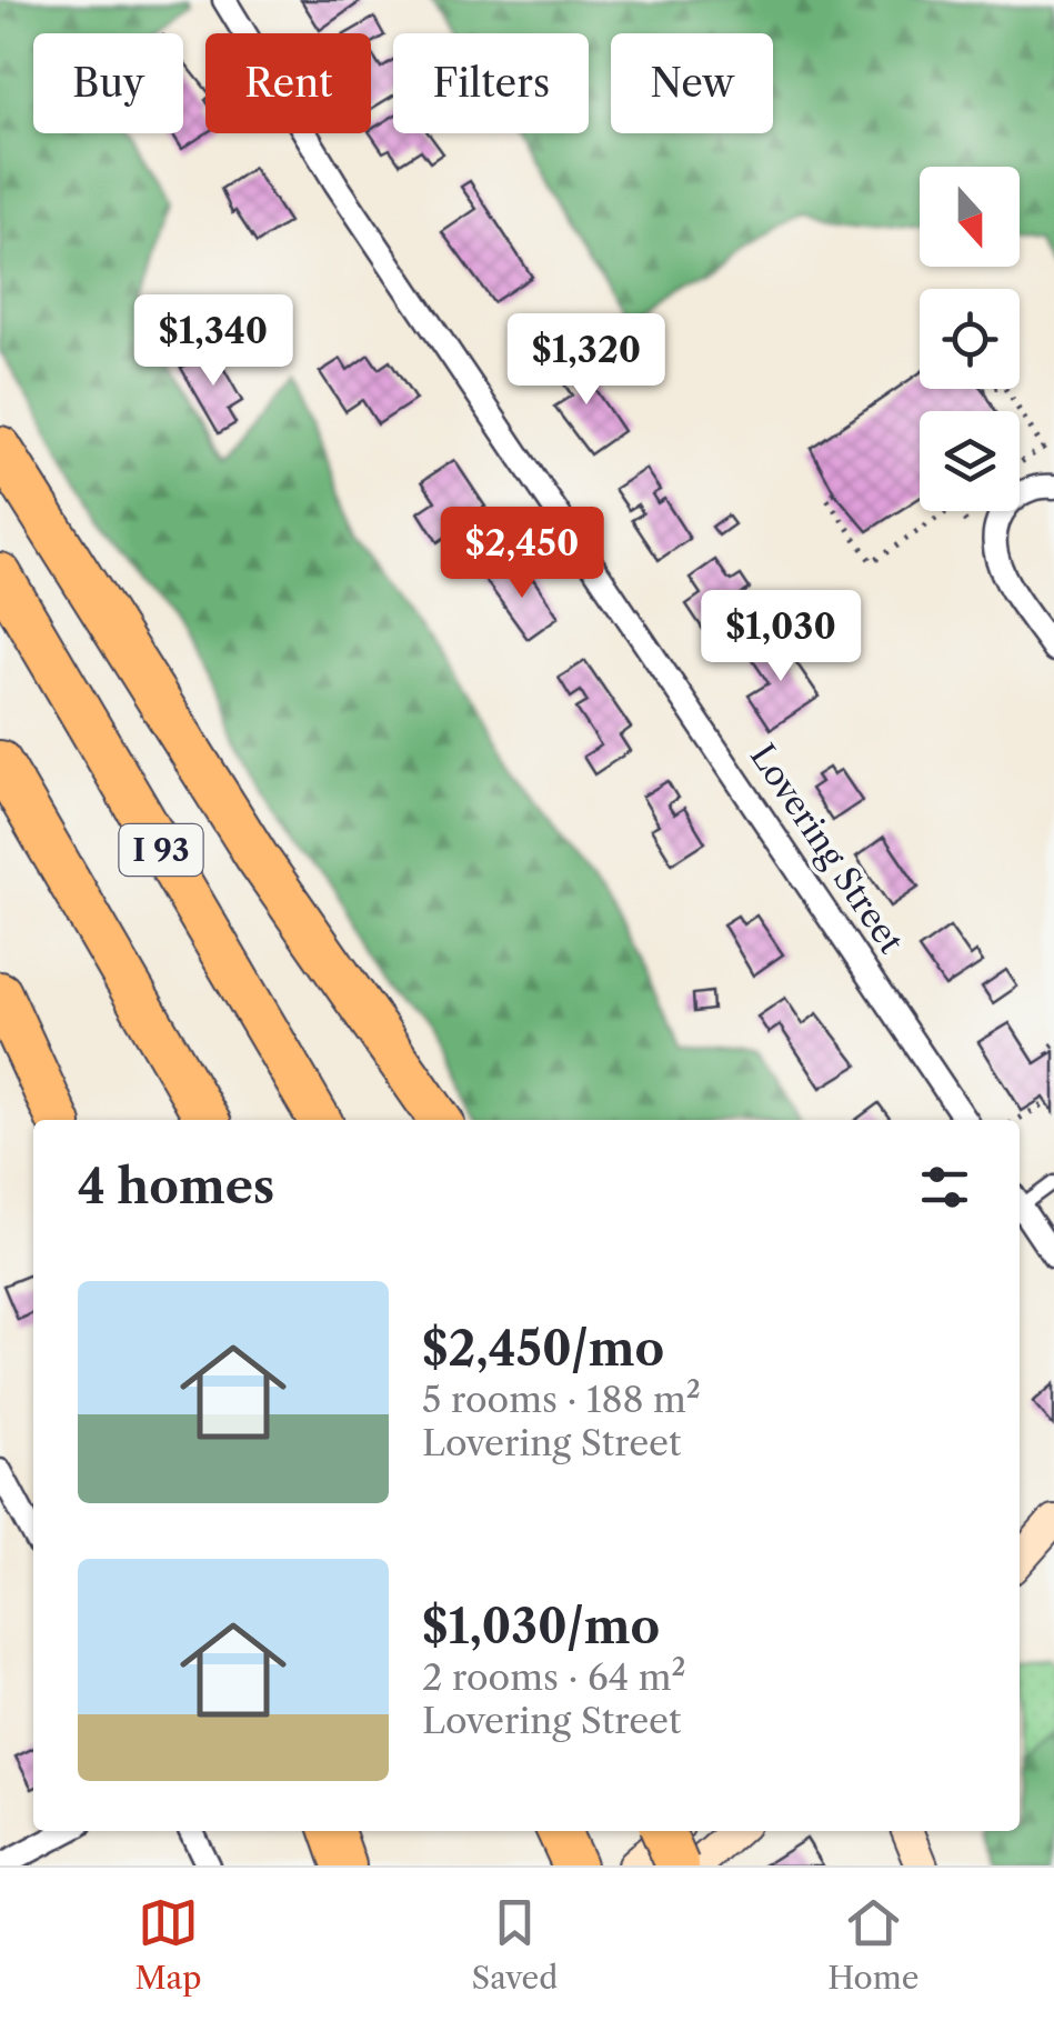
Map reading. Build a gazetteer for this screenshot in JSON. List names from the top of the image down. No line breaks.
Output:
{"streets":{"highway":["I 93"],"street":["Lovering Street"]},"north":"bottom","page":{"chip":["Buy","Rent","Filters","New"],"price":["$1,340","$1,320","$2,450","$1,030"],"heading":"4 homes","list":[{"name":"$2,450/mo","note":"5 rooms · 188 m² · Lovering Street"},{"name":"$1,030/mo","note":"2 rooms · 64 m² · Lovering Street"}],"tabs":["Map","Saved","Home"]}}
